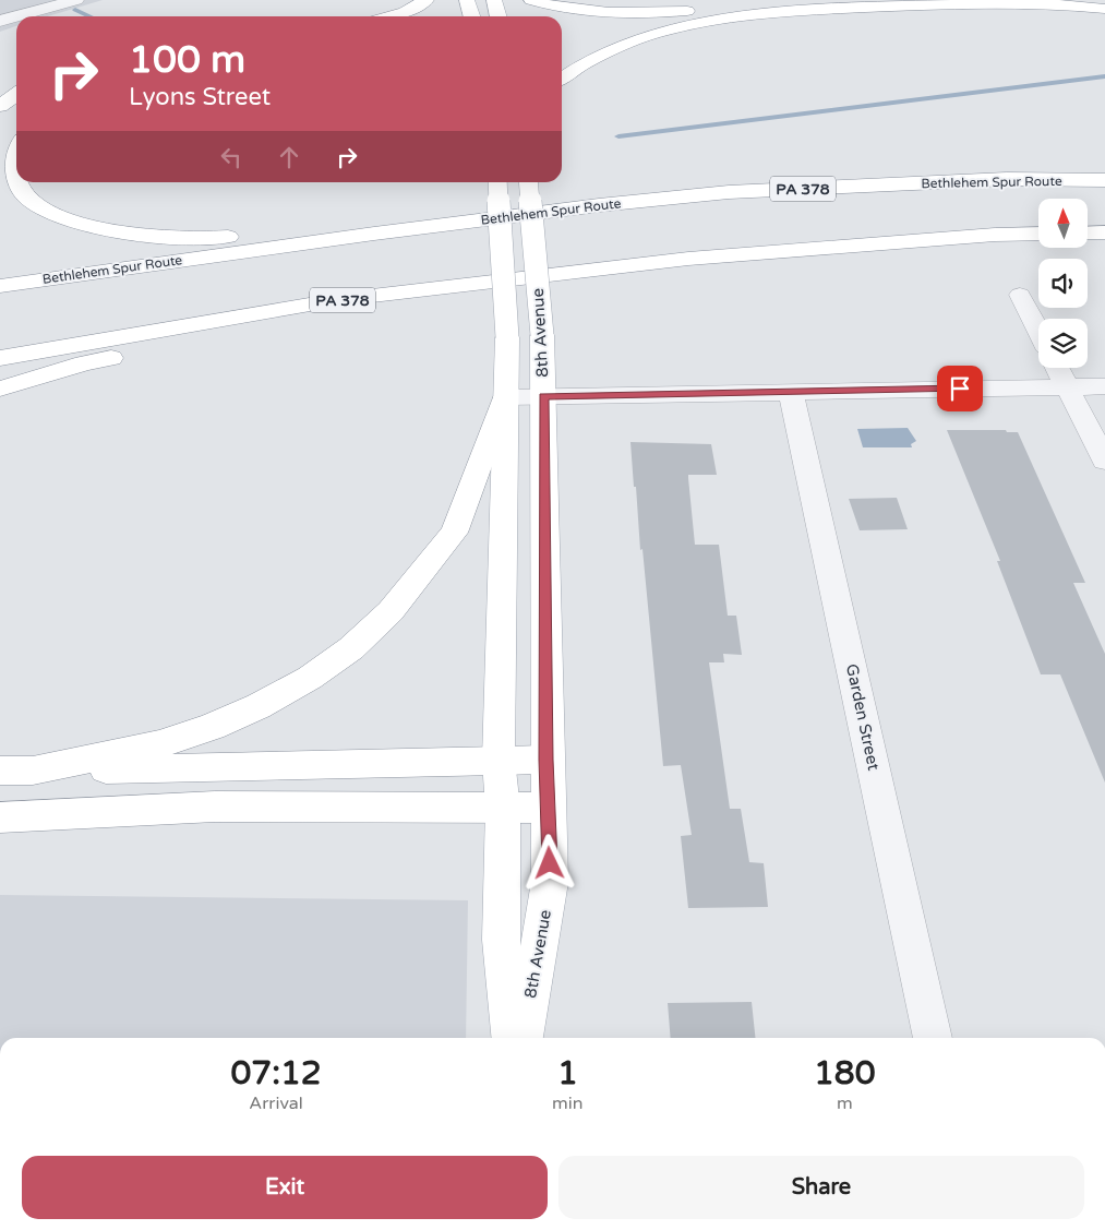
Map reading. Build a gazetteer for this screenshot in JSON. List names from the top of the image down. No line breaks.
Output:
{"streets":{"main road":["Bethlehem Spur Route","PA 378","8th Avenue"],"street":["Garden Street"]},"north":"top","page":{"turn":["100 m","Lyons Street"],"eta":["07:12","Arrival","1","min","180","m"],"buttons":["Exit","Share"]}}
